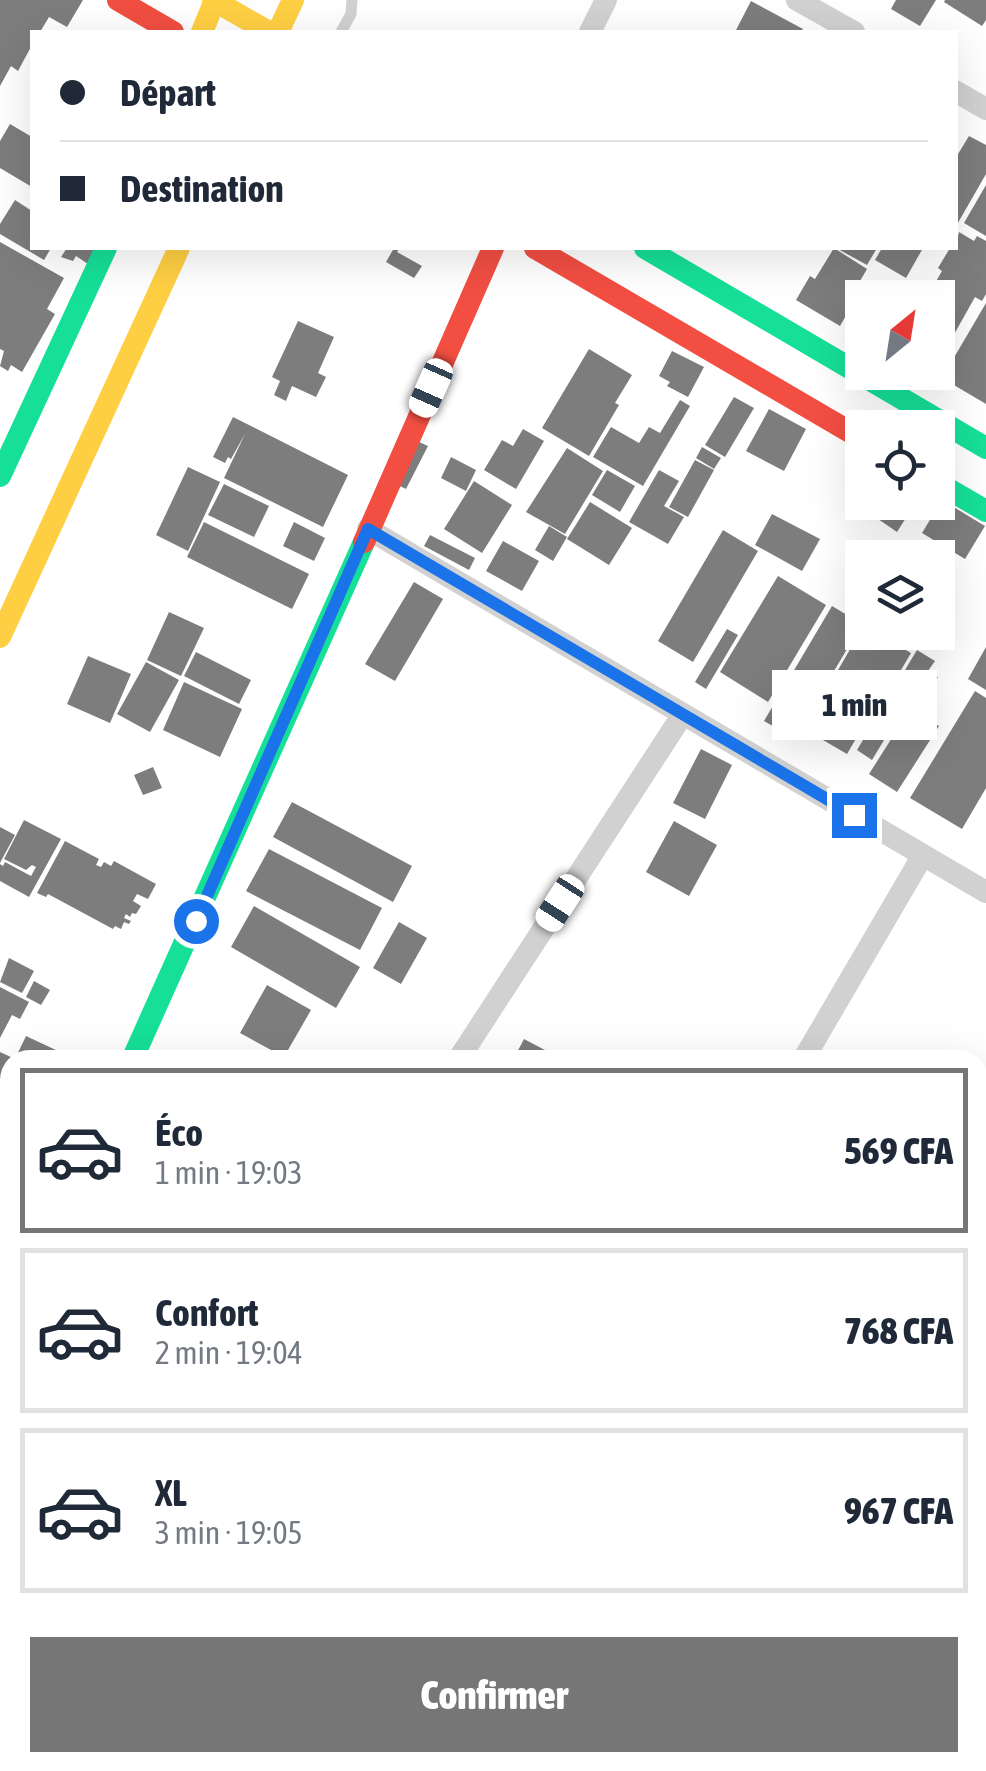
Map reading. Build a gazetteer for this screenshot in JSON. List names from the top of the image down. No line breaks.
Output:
{"north":"top right","page":{"banner":["Départ","Destination"],"bubble":"1 min","list":[{"name":"Éco","note":"1 min · 19:03","value":"569 CFA"},{"name":"Confort","note":"2 min · 19:04","value":"768 CFA"},{"name":"XL","note":"3 min · 19:05","value":"967 CFA"}],"buttons":"Confirmer"}}
